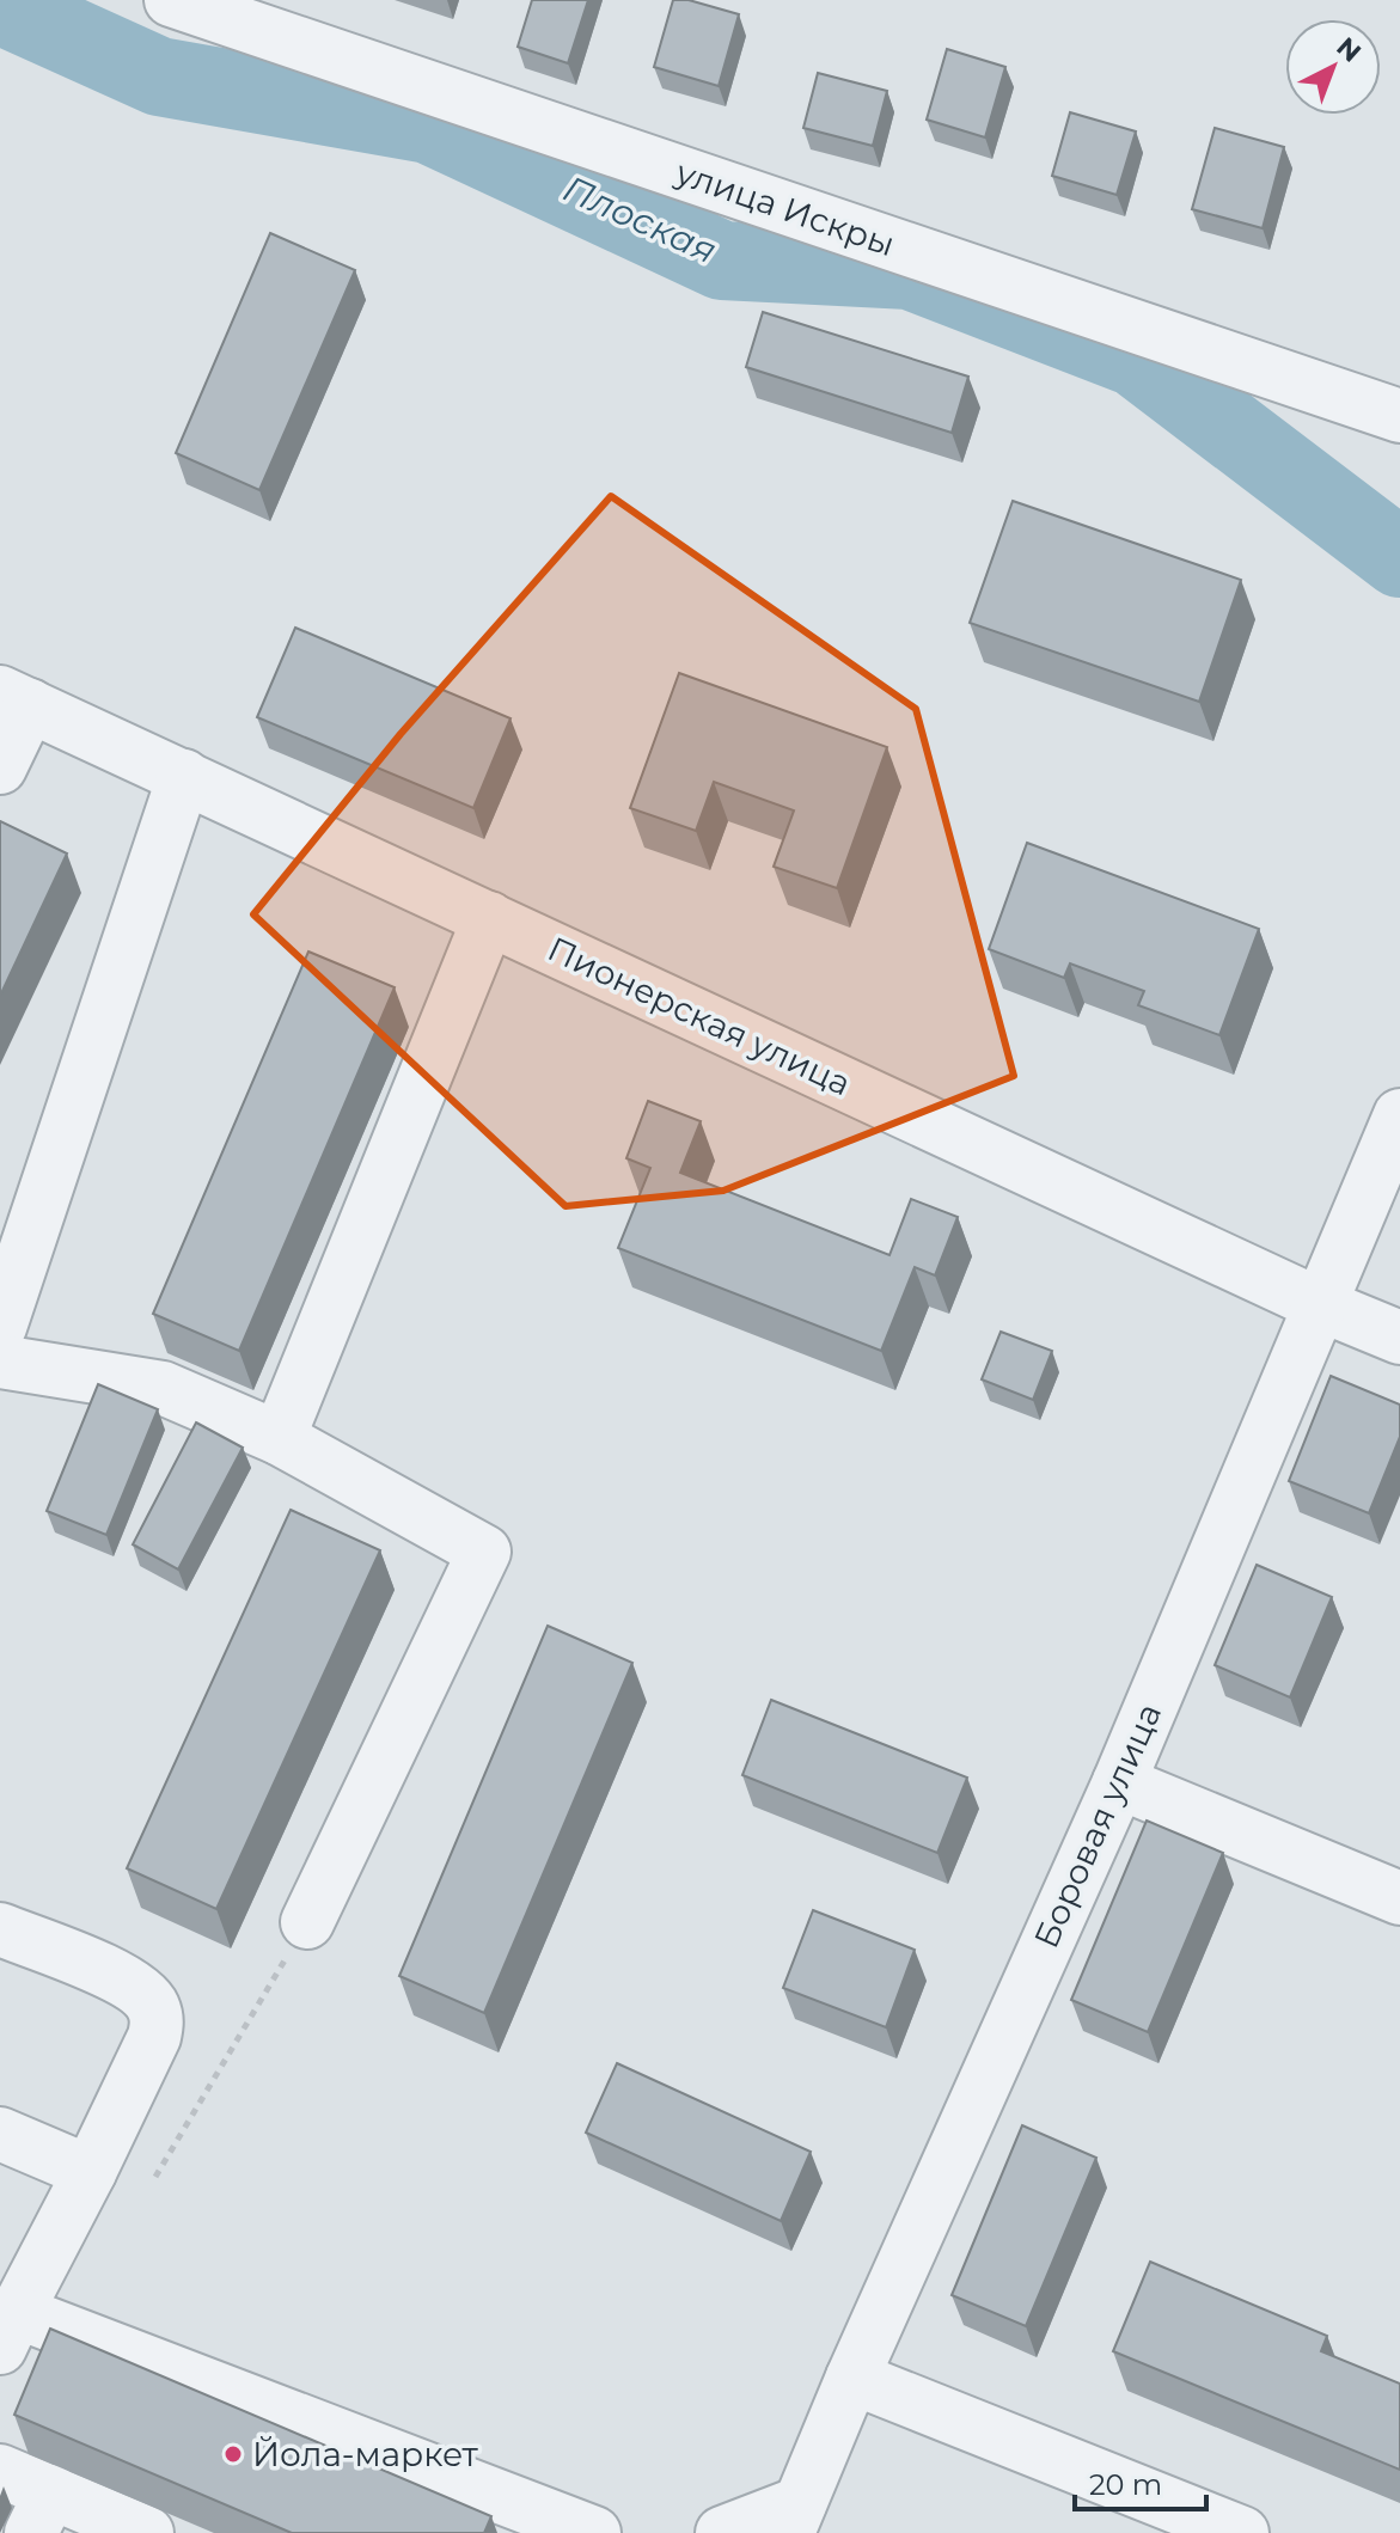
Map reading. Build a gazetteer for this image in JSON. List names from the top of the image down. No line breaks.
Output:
{"streets":{"street":["улица Искры","Пионерская улица","Боровая улица"]},"crossings":[["Пионерская улица","Боровая улица"]],"water":["Плоская"],"places":["Йола-маркет"],"scale_bar":"20 m","north":"top right"}
